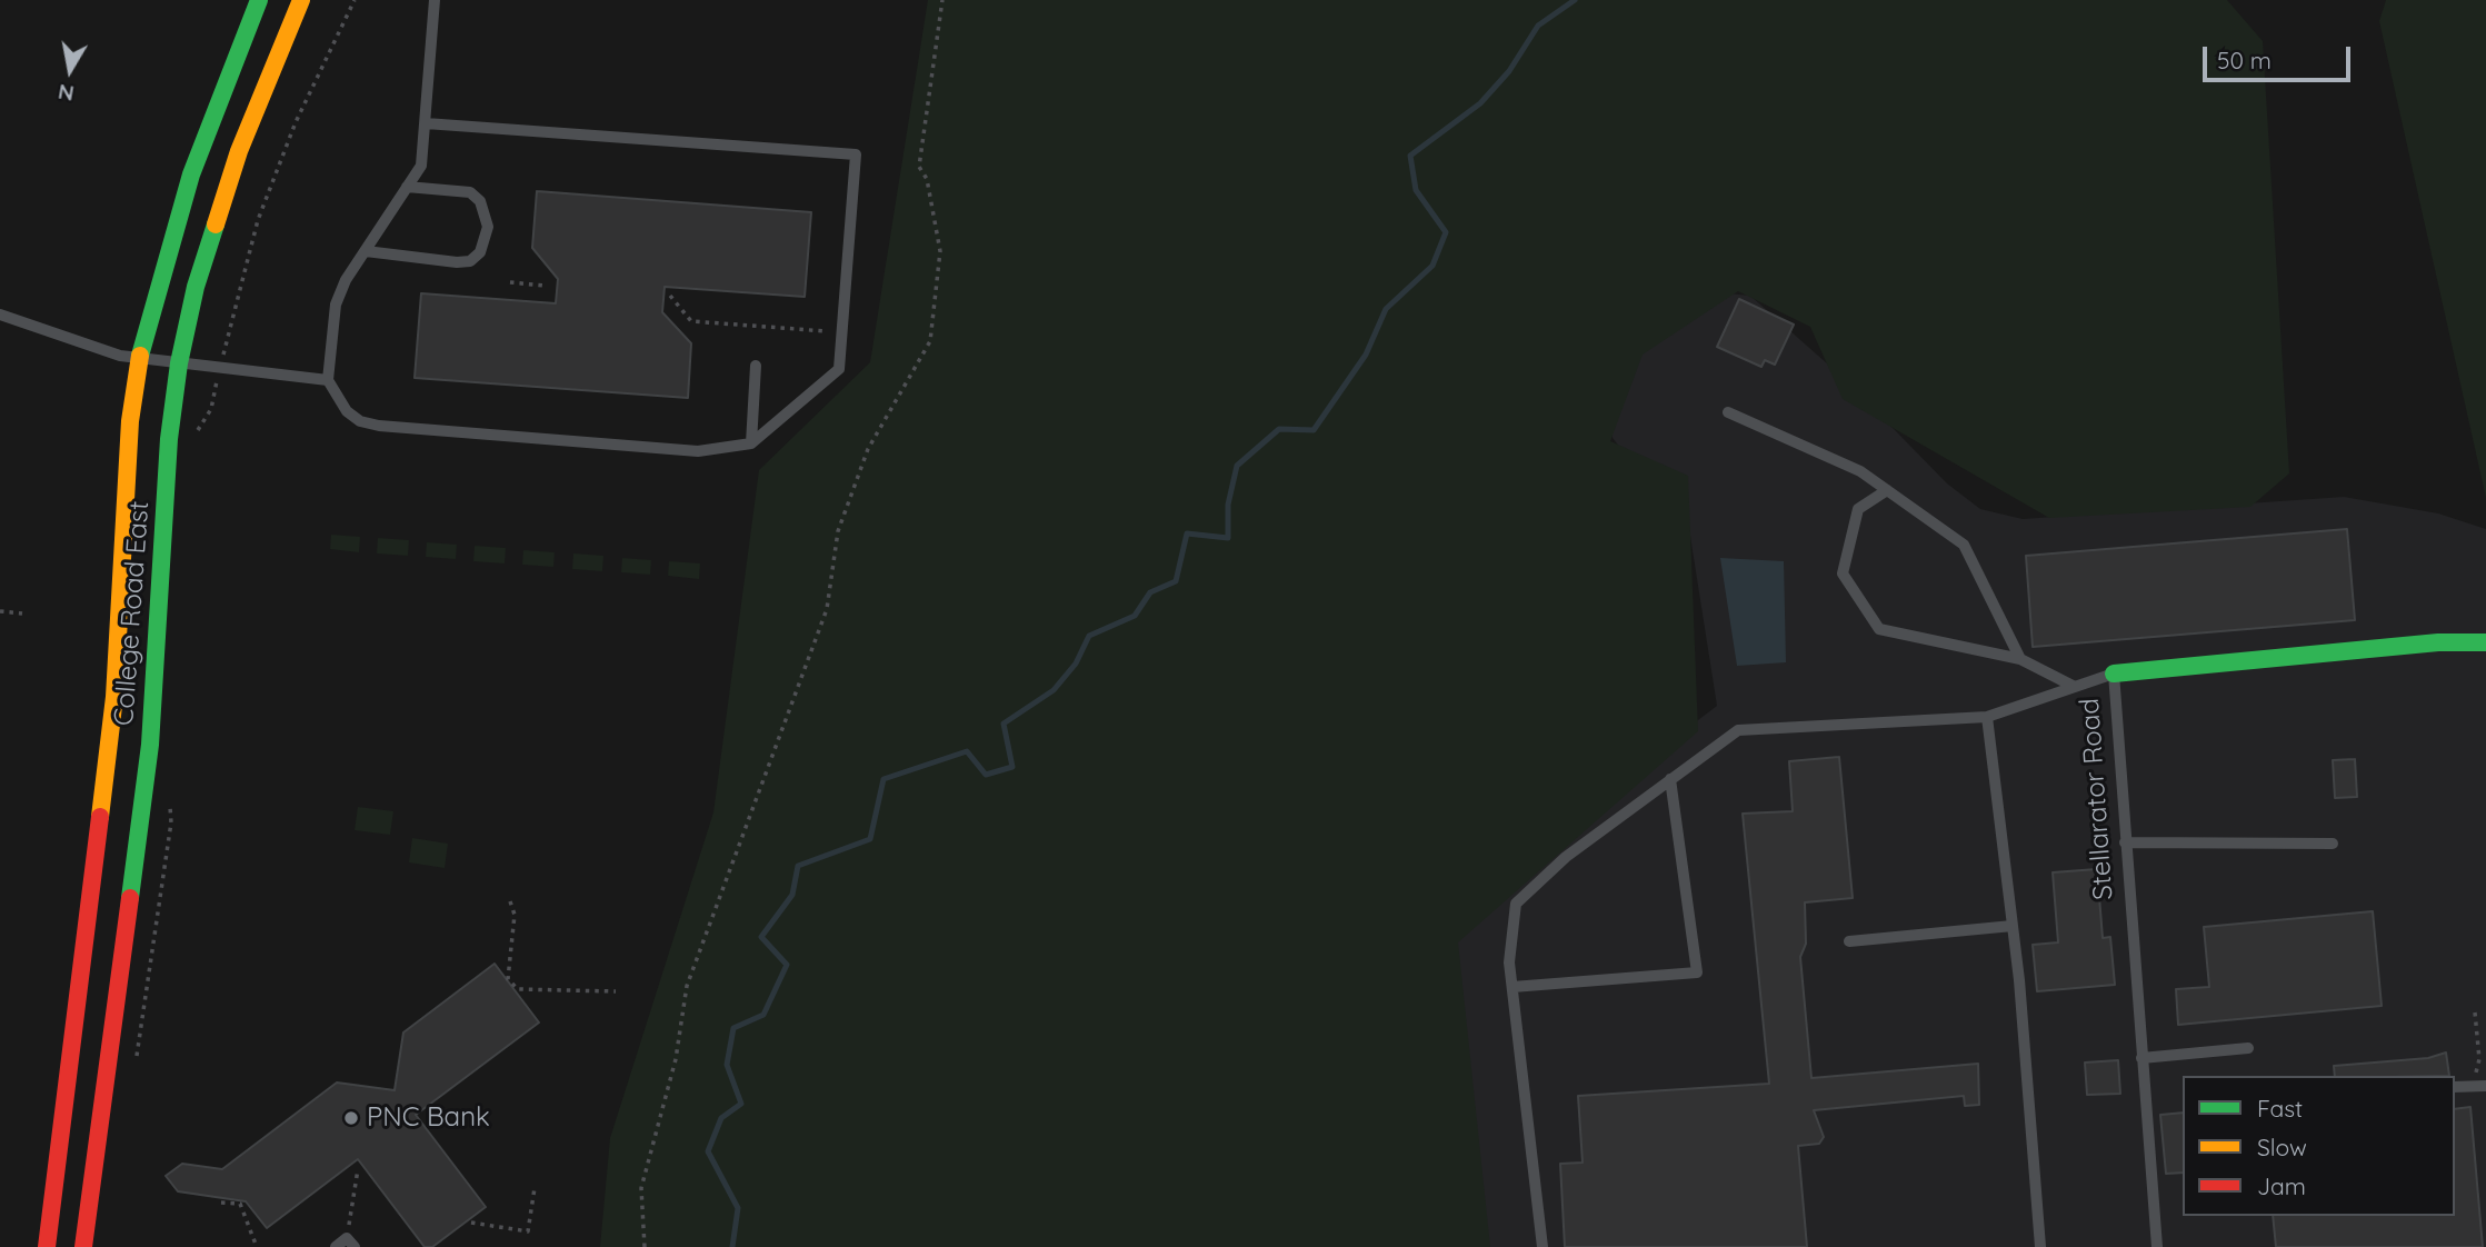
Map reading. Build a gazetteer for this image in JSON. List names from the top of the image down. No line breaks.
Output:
{"streets":{"street":["College Road East","Stellarator Road"]},"places":["PNC Bank"],"legend":["Fast","Slow","Jam"],"scale_bar":"50 m","north":"bottom"}
